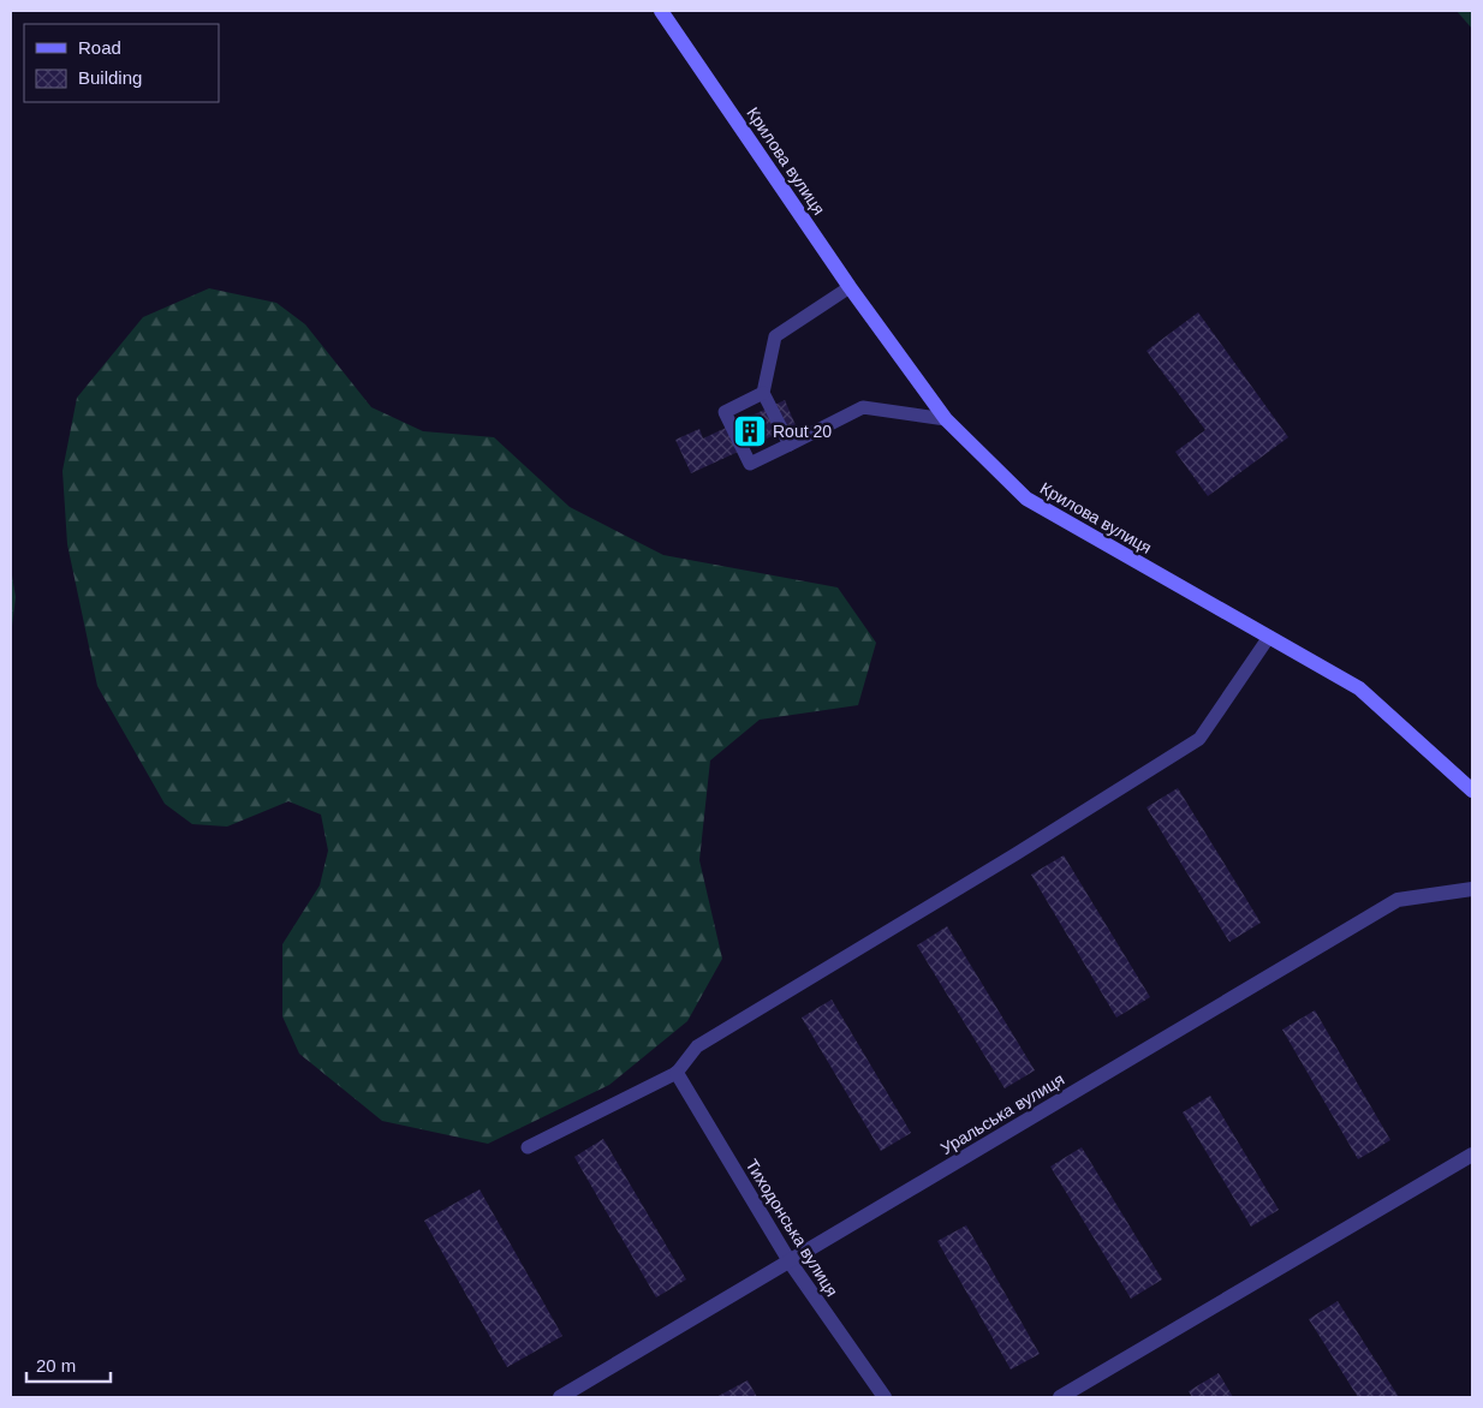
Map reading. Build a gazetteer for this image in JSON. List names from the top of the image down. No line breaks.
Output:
{"streets":{"main road":["Крилова вулиця"],"street":["Уральська вулиця","Тиходонська вулиця"]},"crossings":[["Уральська вулиця","Тиходонська вулиця"]],"places":{"building":["Rout 20"]},"legend":["Road","Building"],"scale_bar":"20 m"}
